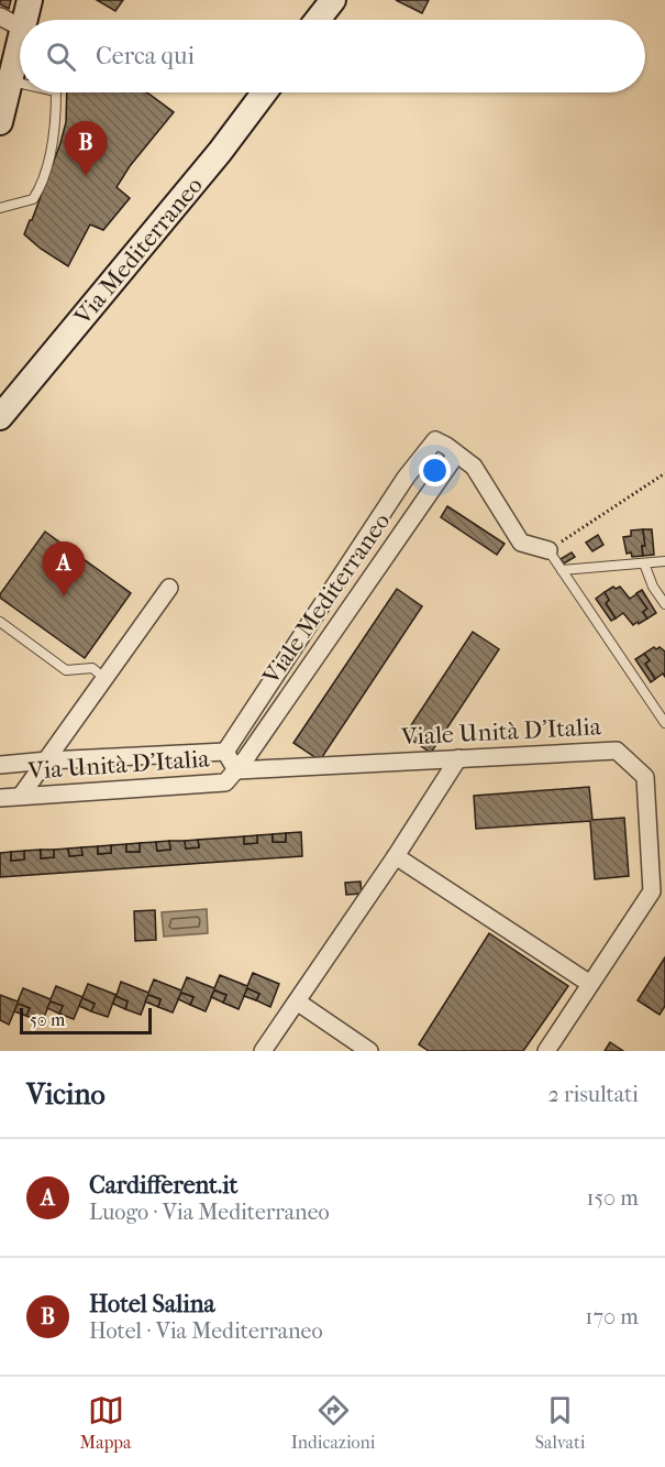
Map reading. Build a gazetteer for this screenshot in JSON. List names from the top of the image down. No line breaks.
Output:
{"streets":{"main road":["Via Mediterraneo"],"street":["Viale Mediterraneo","Viale Unità D'Italia","Via Unità D'Italia"]},"crossings":[["Viale Mediterraneo","Viale Unità D'Italia"],["Viale Mediterraneo","Via Unità D'Italia"],["Viale Unità D'Italia","Via Unità D'Italia"]],"scale_bar":"50 m","page":{"search":"Cerca qui","pins":["B","A"],"scale":"50 m","heading":["Vicino","2 risultati"],"list":[{"mark":"A","name":"Cardifferent.it","note":"Luogo · Via Mediterraneo","value":"150 m"},{"mark":"B","name":"Hotel Salina","note":"Hotel · Via Mediterraneo","value":"170 m"}],"nav":["Mappa","Indicazioni","Salvati"]}}
